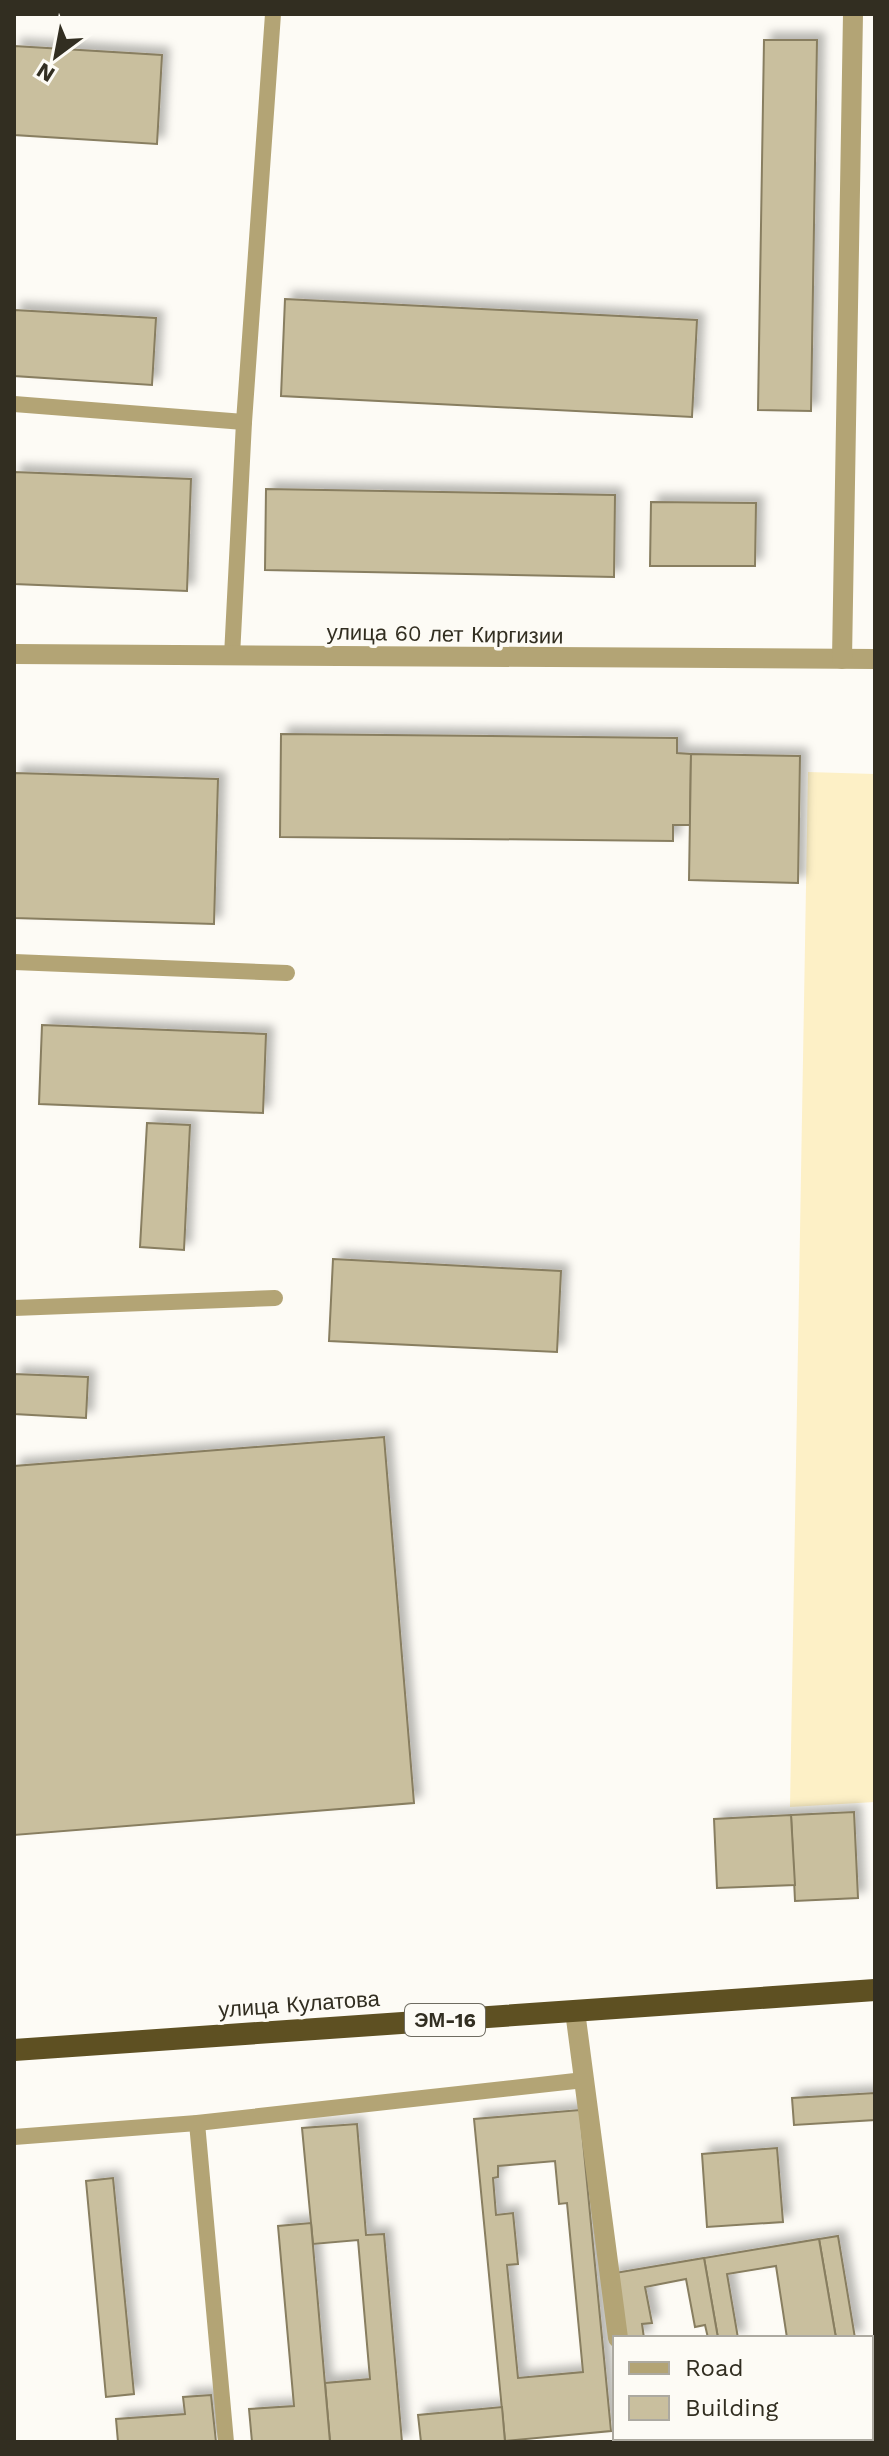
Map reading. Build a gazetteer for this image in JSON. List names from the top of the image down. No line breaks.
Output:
{"streets":{"highway":["улица Кулатова","ЭМ-16"],"street":["улица 60 лет Киргизии"]},"legend":["Road","Building"],"north":"bottom left"}
